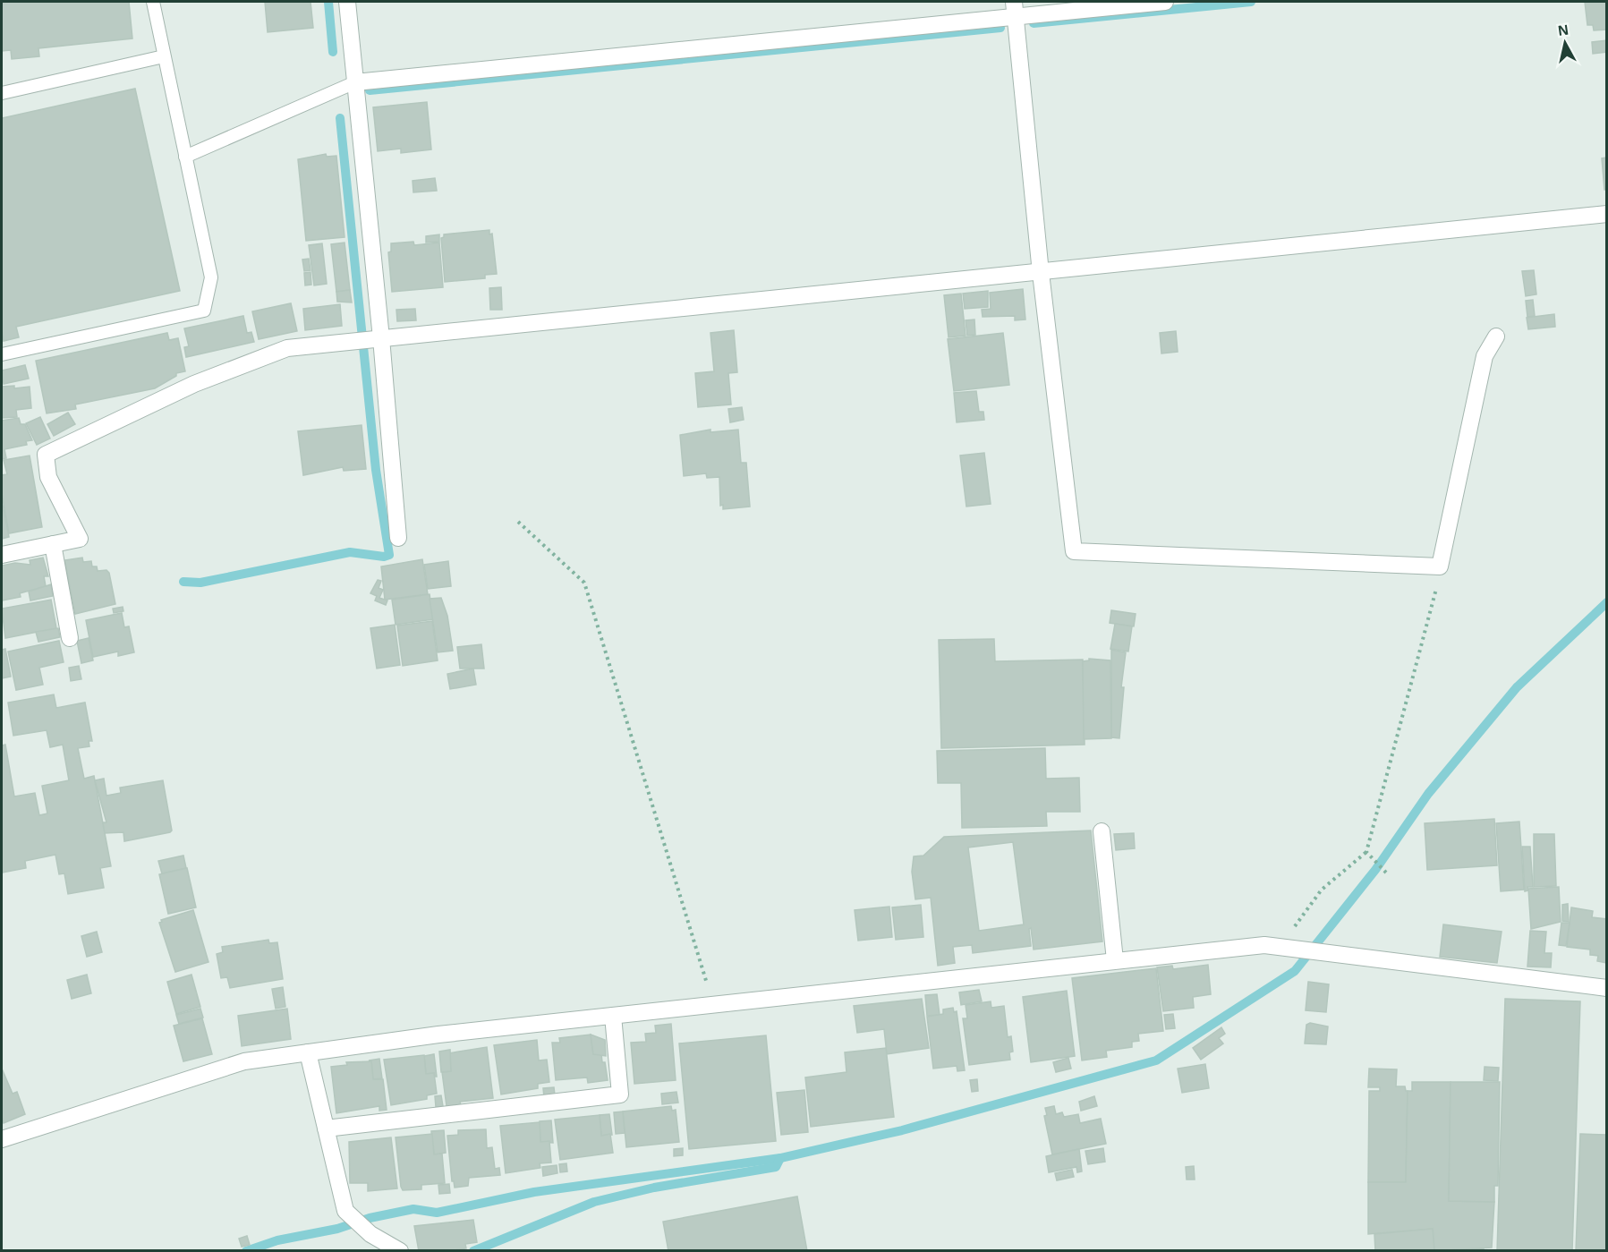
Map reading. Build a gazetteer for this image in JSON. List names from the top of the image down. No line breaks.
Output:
{"north":"top"}
